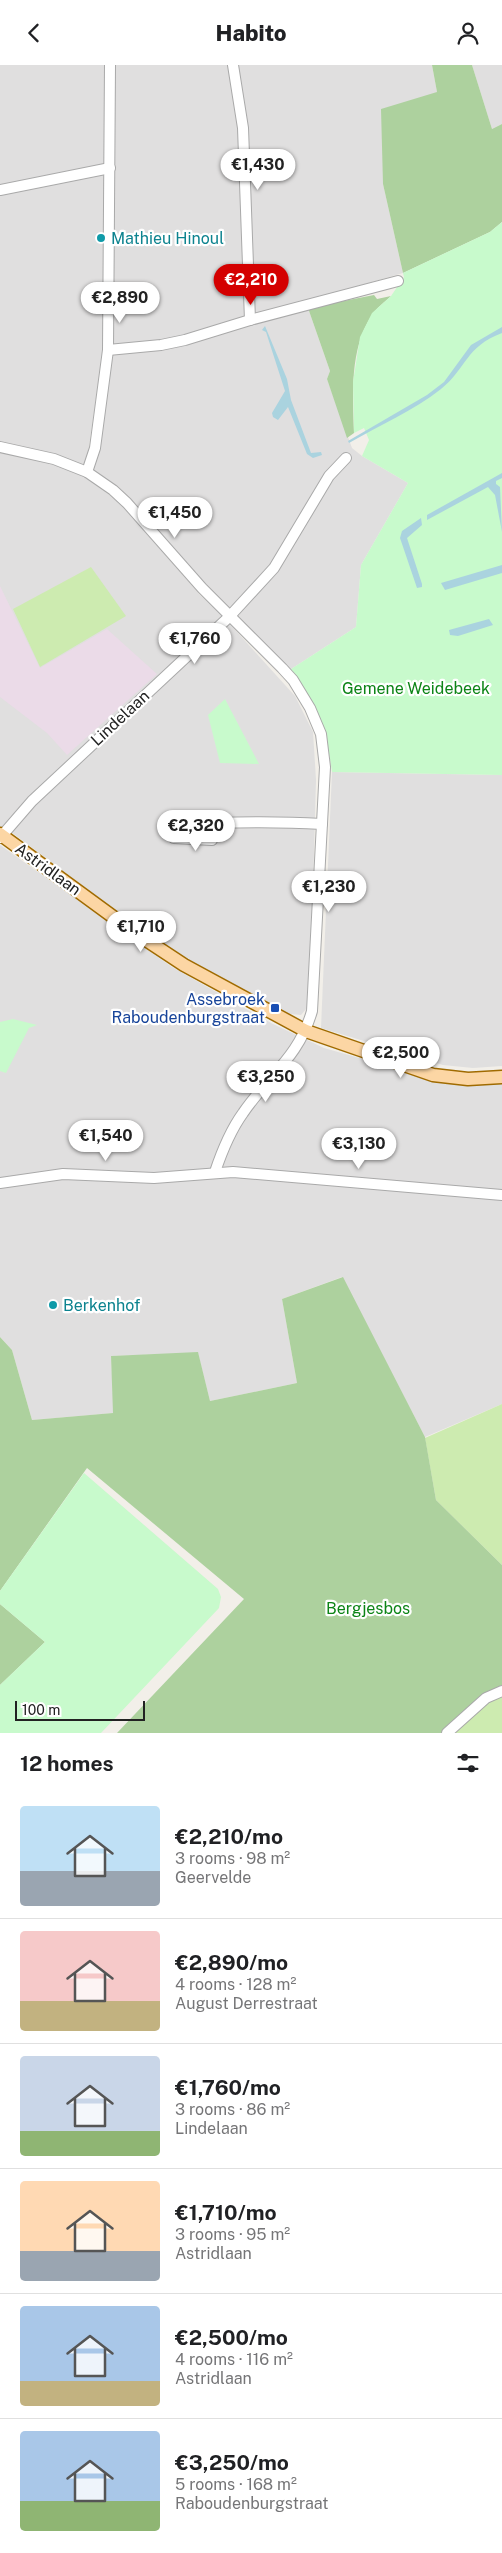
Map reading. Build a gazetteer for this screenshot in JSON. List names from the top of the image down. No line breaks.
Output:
{"streets":{"main road":["Astridlaan"],"street":["Lindelaan"]},"crossings":[["Lindelaan","Astridlaan"]],"parks":["Gemene Weidebeek","Bergjesbos"],"places":{"other":["Mathieu Hinoul","Berkenhof"],"transit":["Assebroek Raboudenburgstraat"]},"scale_bar":"100 m","page":{"header":"Habito","price":["€1,430","€2,210","€2,890","€1,450","€1,760","€2,320","€1,230","€1,710","€2,500","€3,250","€1,540","€3,130"],"scale":"100 m","heading":"12 homes","list":[{"name":"€2,210/mo","note":"3 rooms · 98 m² · Geervelde"},{"name":"€2,890/mo","note":"4 rooms · 128 m² · August Derrestraat"},{"name":"€1,760/mo","note":"3 rooms · 86 m² · Lindelaan"},{"name":"€1,710/mo","note":"3 rooms · 95 m² · Astridlaan"},{"name":"€2,500/mo","note":"4 rooms · 116 m² · Astridlaan"},{"name":"€3,250/mo","note":"5 rooms · 168 m² · Raboudenburgstraat"}]}}
